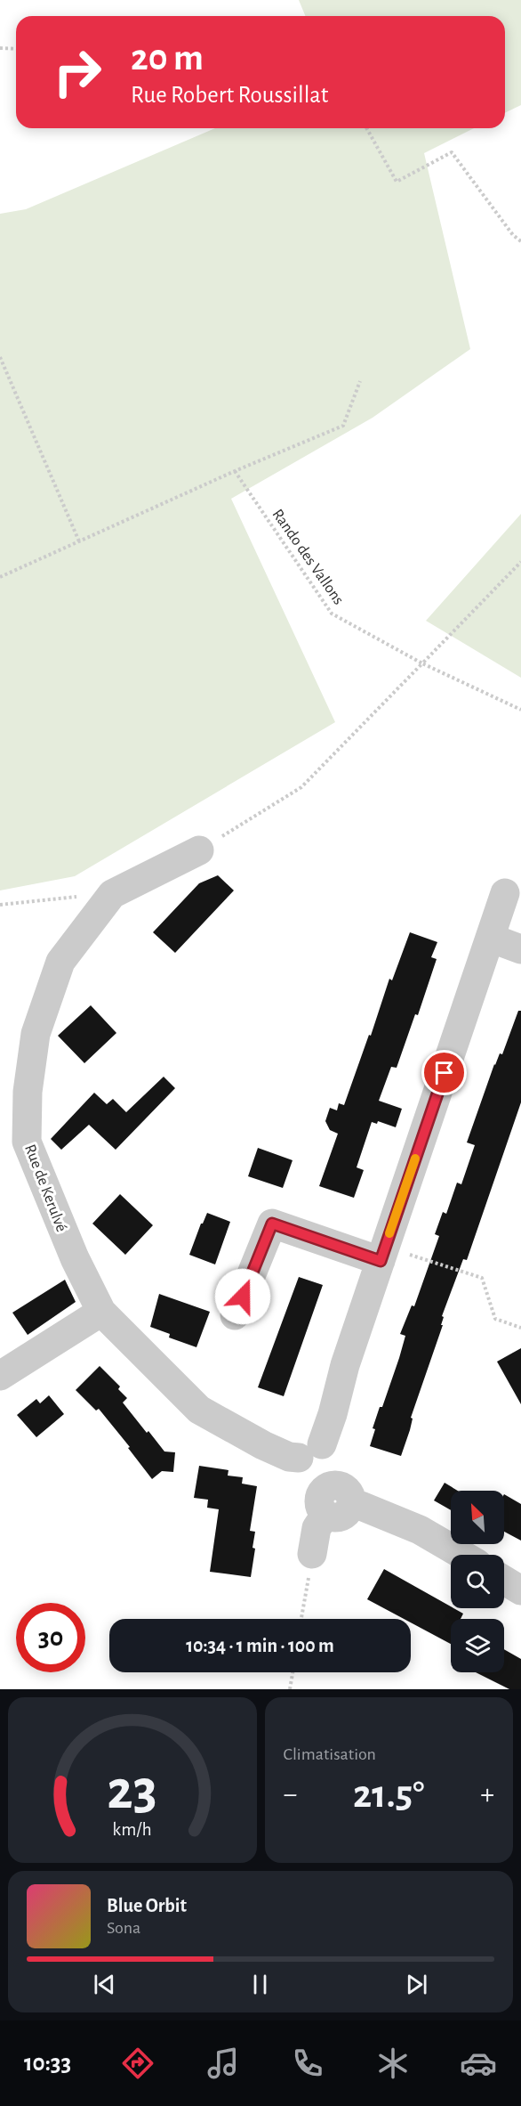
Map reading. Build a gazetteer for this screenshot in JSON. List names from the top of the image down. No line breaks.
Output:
{"streets":{"street":["Rue de Kerulvé"],"path":["Rando des Vallons"]},"north":"top left","page":{"turn":["20 m","Rue Robert Roussillat"],"limit":"30","trip":"10:34 · 1 min · 100 m","tile":"Climatisation","heat":["−","21.5°","+"],"song":["Blue Orbit","Sona"],"tabs":"10:33","gauge":["23","km/h"]}}
